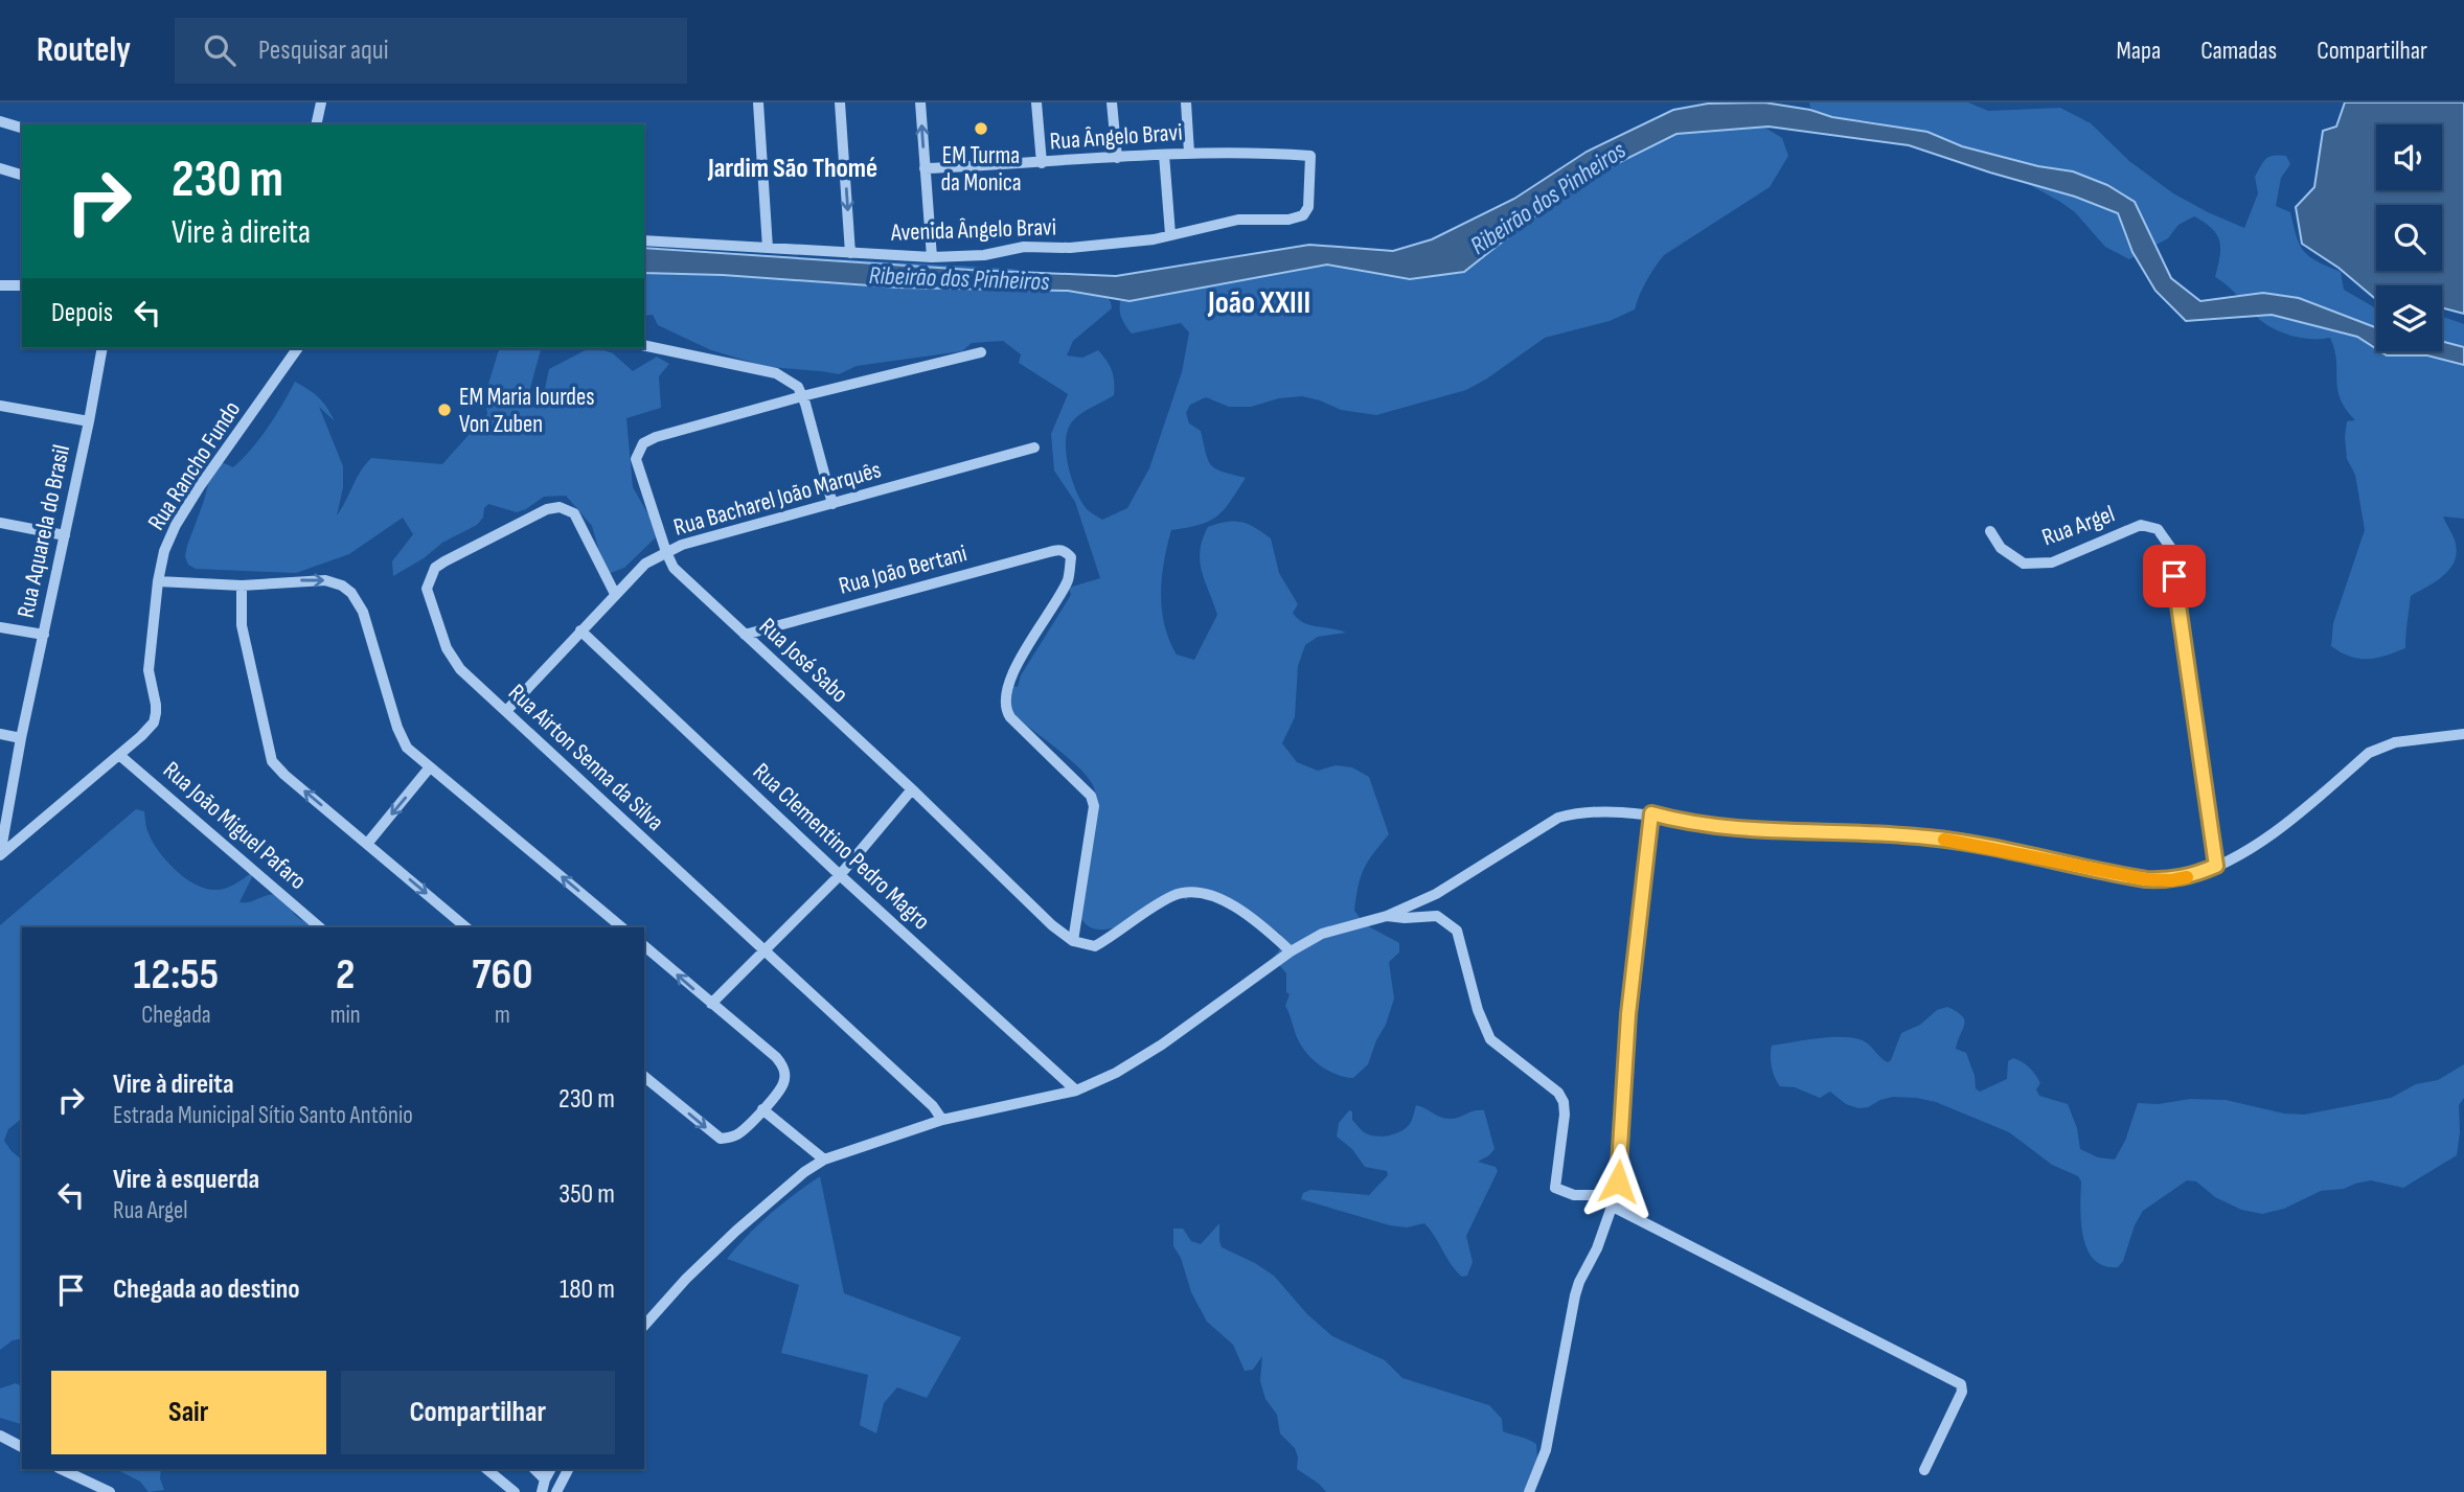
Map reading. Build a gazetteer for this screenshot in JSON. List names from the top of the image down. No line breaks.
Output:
{"streets":{"street":["Rua Ângelo Bravi","Avenida Ângelo Bravi","Rua Rancho Fundo","Rua Bacharel João Marquês","Rua Argel","Rua Aquarela do Brasil","Rua João Bertani","Rua José Sabo","Rua Airton Senna da Silva","Rua João Miguel Pafaro","Rua Clementino Pedro Magro"]},"crossings":[["Rua Ângelo Bravi","Avenida Ângelo Bravi"],["Rua Rancho Fundo","Rua Aquarela do Brasil"],["Rua Rancho Fundo","Rua João Miguel Pafaro"],["Rua Bacharel João Marquês","Rua José Sabo"],["Rua Bacharel João Marquês","Rua Airton Senna da Silva"],["Rua Bacharel João Marquês","Rua Clementino Pedro Magro"],["Rua João Bertani","Rua José Sabo"]],"districts":["Jardim São Thomé","João XXIII"],"water":["Ribeirão dos Pinheiros"],"places":["EM Turma da Monica","EM Maria lourdes Von Zuben"],"page":{"header":"Routely","search":"Pesquisar aqui","nav":["Mapa","Camadas","Compartilhar"],"turn":["230 m","Vire à direita"],"then":"Depois","eta":["12:55","Chegada","2","min","760","m"],"list":[{"name":"Vire à direita","note":"Estrada Municipal Sítio Santo Antônio","value":"230 m"},{"name":"Vire à esquerda","note":"Rua Argel","value":"350 m"},{"name":"Chegada ao destino","value":"180 m"}],"buttons":["Sair","Compartilhar"]}}
